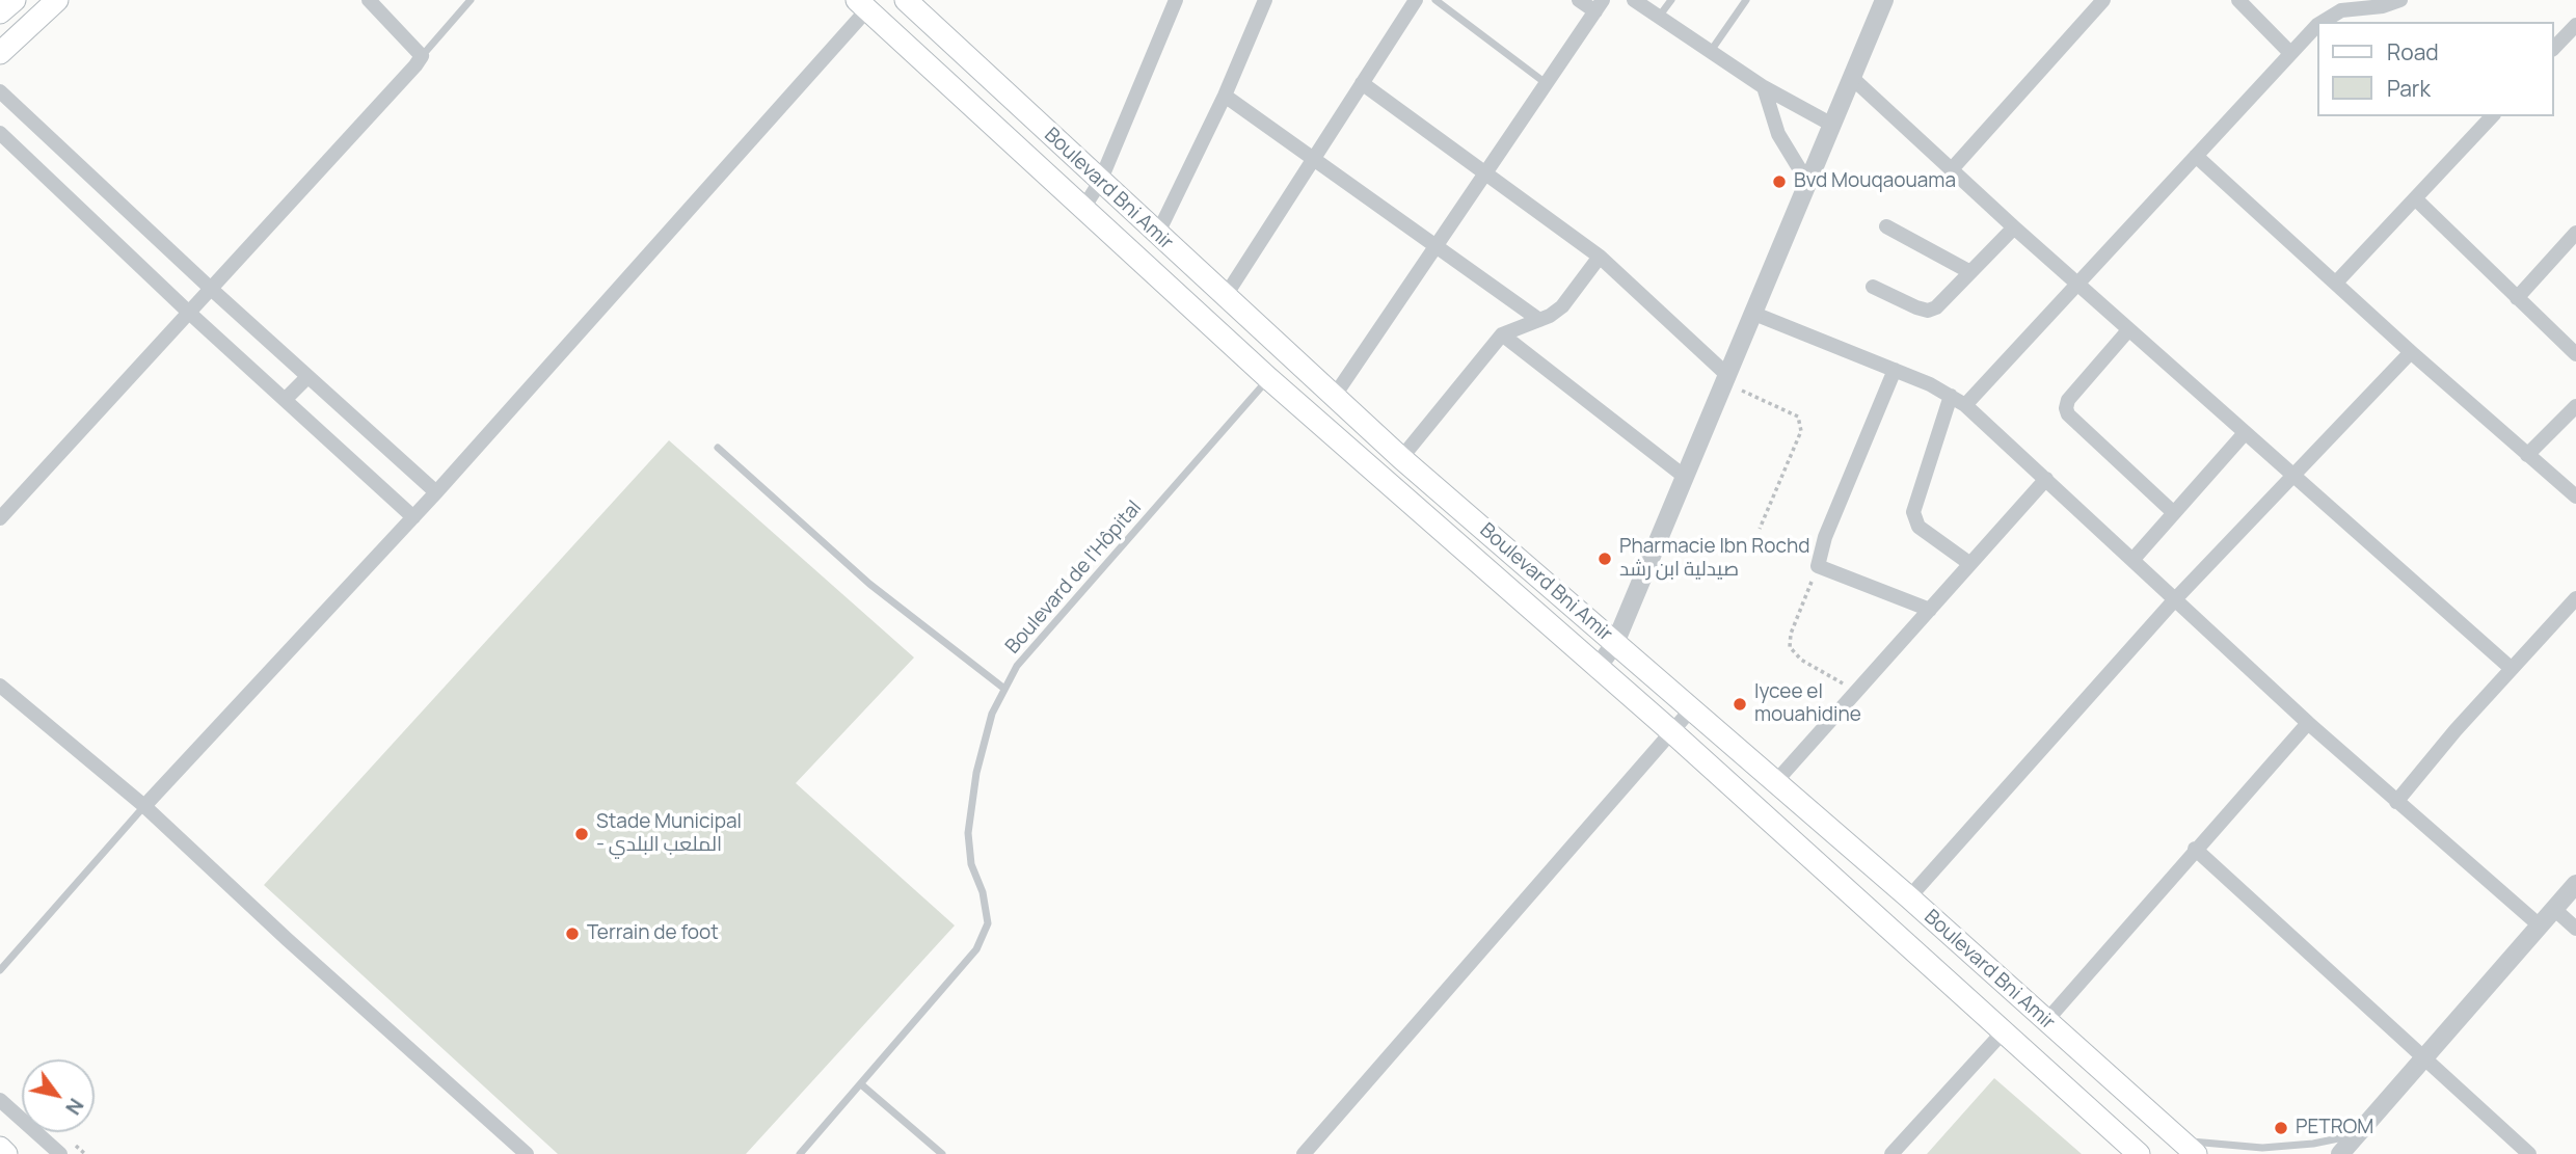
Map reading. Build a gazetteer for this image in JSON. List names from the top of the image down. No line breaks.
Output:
{"streets":{"main road":["Boulevard Bni Amir"],"lane":["Boulevard de l'Hôpital"]},"crossings":[["Boulevard Bni Amir","Boulevard de l'Hôpital"]],"places":["Bvd Mouqaouama","Pharmacie Ibn Rochd صيدلية ابن رشد","lycee el mouahidine","Stade Municipal - الملعب البلدي","Terrain de foot","PETROM"],"legend":["Road","Park"],"north":"bottom right"}
